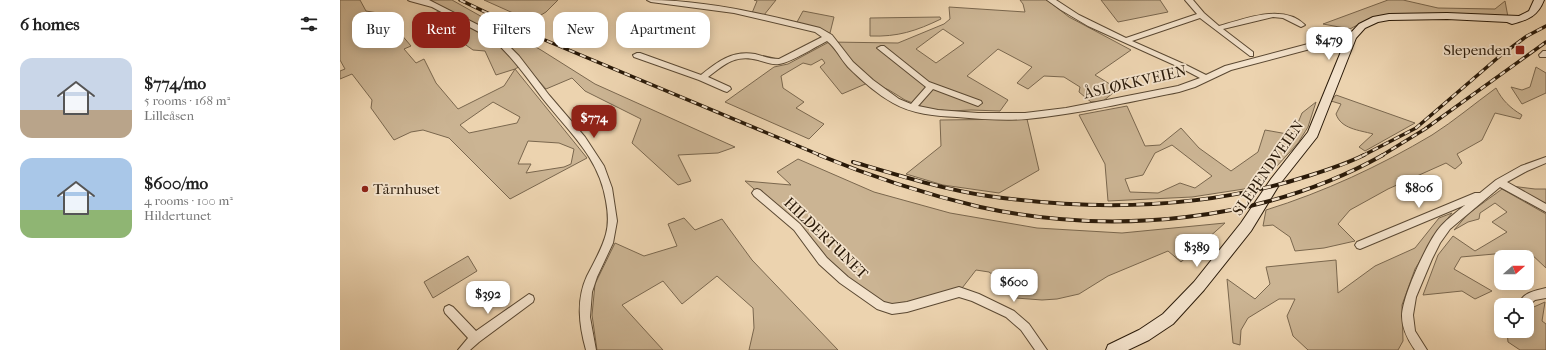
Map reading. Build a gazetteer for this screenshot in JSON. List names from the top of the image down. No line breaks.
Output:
{"streets":{"main road":["SLEPENDVEIEN"],"street":["ÅSLØKKVEIEN","HILDERTUNET"]},"crossings":[["ÅSLØKKVEIEN","SLEPENDVEIEN"]],"places":{"transit":["Slependen"],"other":["Tårnhuset"]},"north":"right","page":{"heading":"6 homes","chip":["Buy","Rent","Filters","New","Apartment"],"price":["$479","$774","$806","$389","$600","$392"],"list":[{"name":"$774/mo","note":"5 rooms · 168 m² · Lilleåsen"},{"name":"$600/mo","note":"4 rooms · 100 m² · Hildertunet"}]}}
